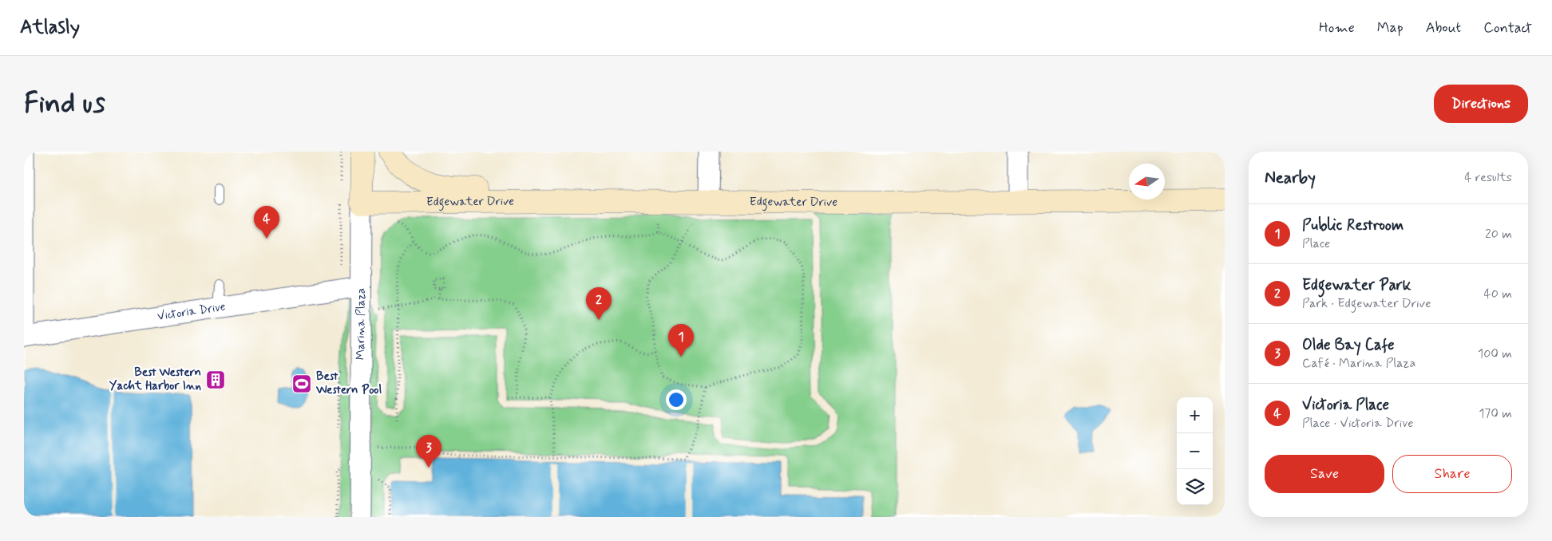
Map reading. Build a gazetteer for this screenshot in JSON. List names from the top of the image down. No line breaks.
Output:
{"streets":{"main road":["Edgewater Drive"],"street":["Victoria Drive","Marina Plaza"]},"crossings":[["Edgewater Drive","Marina Plaza"],["Victoria Drive","Marina Plaza"]],"places":{"building":["Best Western Yacht Harbor Inn"],"sports":["Best Western Pool"]},"north":"left","page":{"header":"Atlasly","nav":["Home","Map","About","Contact"],"buttons":["Directions",["Save","Share"]],"title":"Find us","heading":["Nearby","4 results"],"list":[{"mark":"1","name":"Public Restroom","note":"Place","value":"20 m"},{"mark":"2","name":"Edgewater Park","note":"Park · Edgewater Drive","value":"40 m"},{"mark":"3","name":"Olde Bay Cafe","note":"Café · Marina Plaza","value":"100 m"},{"mark":"4","name":"Victoria Place","note":"Place · Victoria Drive","value":"170 m"}],"pins":["4","2","1","3"],"map_buttons":["+","−"]}}
